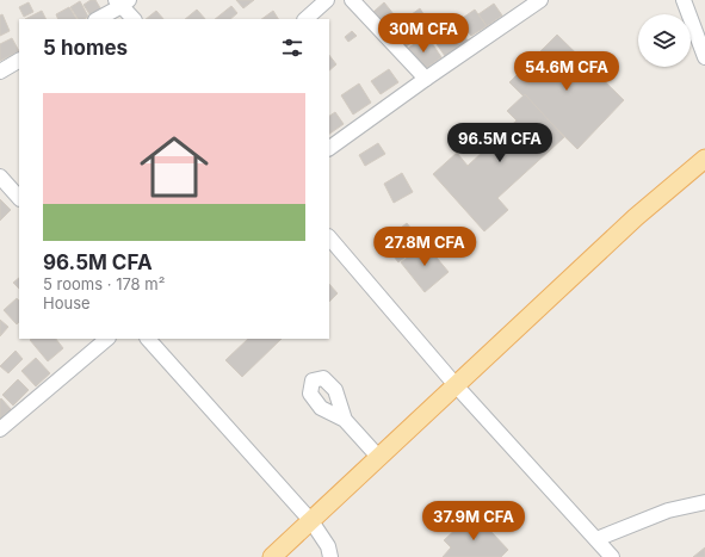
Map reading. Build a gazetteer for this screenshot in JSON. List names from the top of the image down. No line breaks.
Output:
{"page":{"price":["30M CFA","54.6M CFA","96.5M CFA","27.8M CFA","37.9M CFA"],"heading":"5 homes","list":[{"name":"96.5M CFA","note":"5 rooms · 178 m² · House"}]}}
